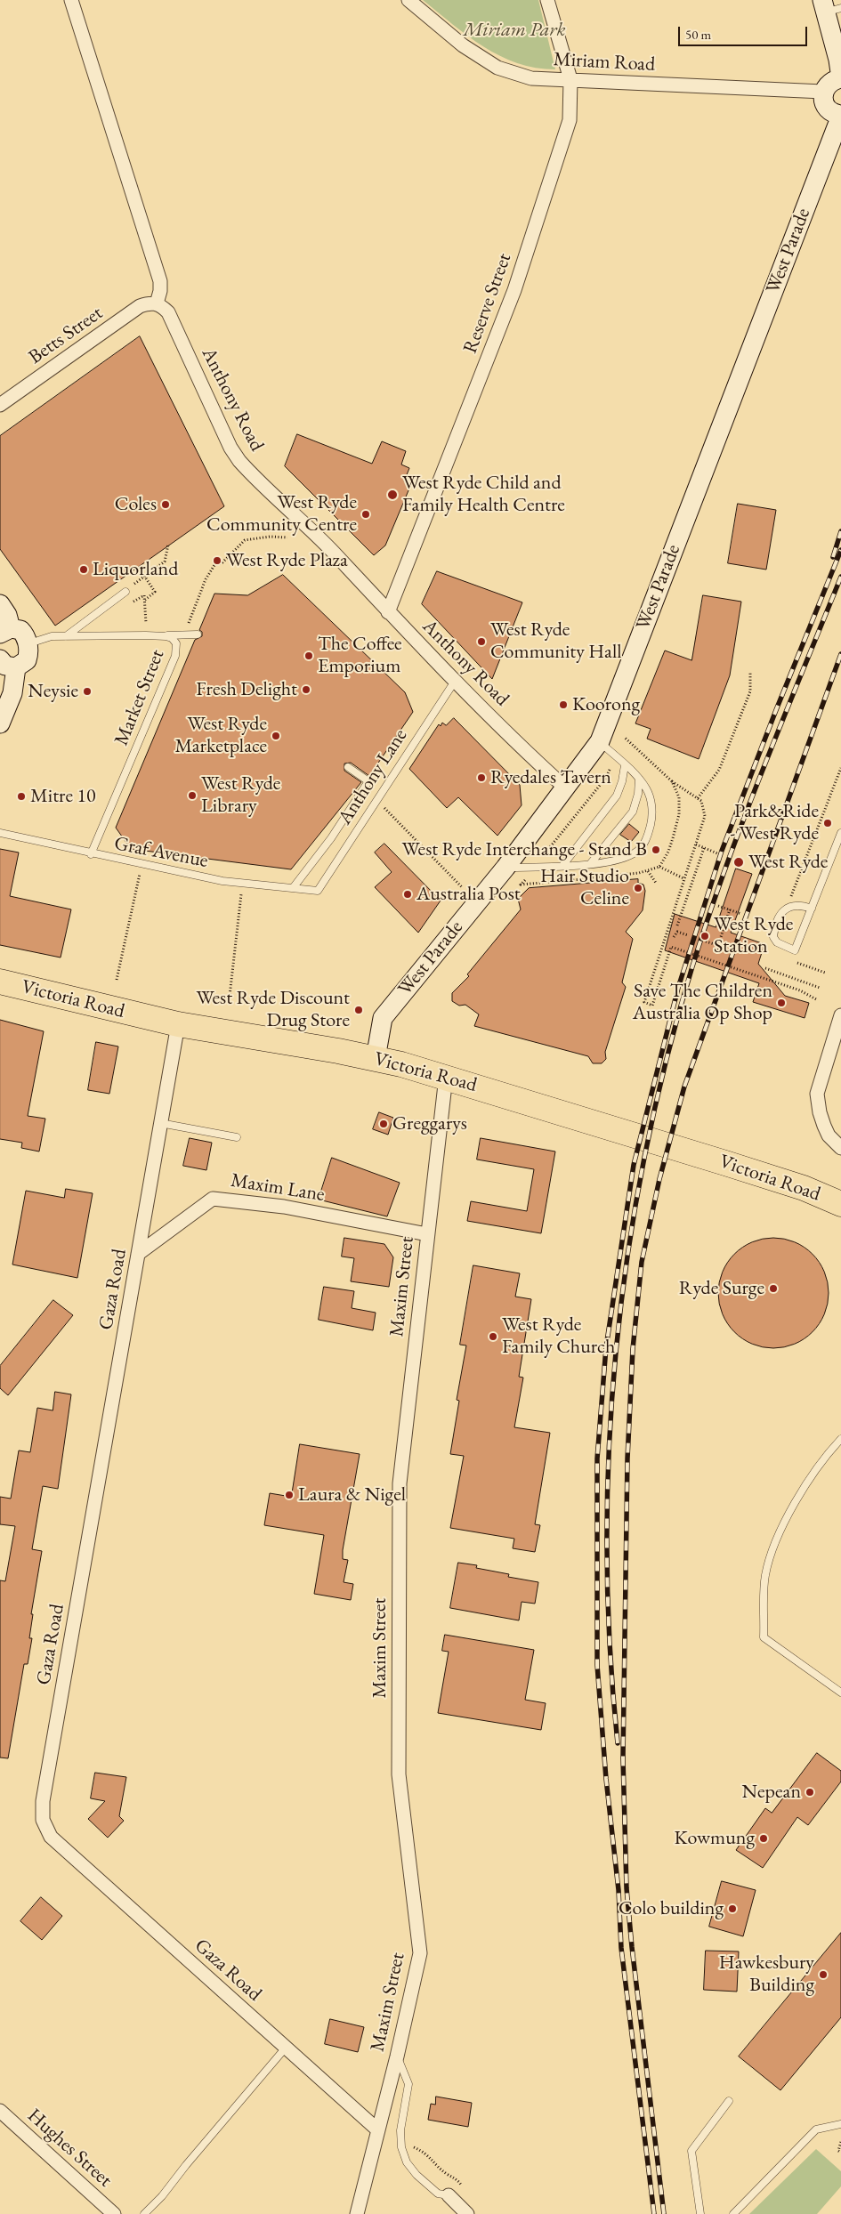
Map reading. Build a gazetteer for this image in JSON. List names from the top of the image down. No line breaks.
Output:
{"streets":{"highway":["Victoria Road"],"street":["Miriam Road","West Parade","Reserve Street","Betts Street","Anthony Road","Maxim Lane","Maxim Street","Gaza Road","Hughes Street"],"lane":["Market Street","Anthony Lane","Graf Avenue"]},"crossings":[["Miriam Road","Reserve Street"],["West Parade","Anthony Road"],["West Parade","Victoria Road"],["Reserve Street","Anthony Road"],["Betts Street","Anthony Road"],["Anthony Road","Anthony Lane"],["Market Street","Graf Avenue"],["Anthony Lane","Graf Avenue"],["Victoria Road","Maxim Street"],["Victoria Road","Gaza Road"],["Maxim Lane","Maxim Street"],["Maxim Lane","Gaza Road"],["Maxim Street","Gaza Road"]],"parks":["Miriam Park"],"places":["West Ryde Child and Family Health Centre","Coles","West Ryde Community Centre","West Ryde Plaza","Liquorland","West Ryde Community Hall","The Coffee Emporium","Fresh Delight","Neysie","Koorong","West Ryde Marketplace","Ryedales Tavern","West Ryde Library","Mitre 10","Park&Ride - West Ryde","West Ryde Interchange - Stand B","West Ryde","Hair Studio Celine","Australia Post","West Ryde Station","Save The Children Australia Op Shop","West Ryde Discount Drug Store","Greggarys","Ryde Surge","West Ryde Family Church","Laura & Nigel","Nepean","Kowmung","Colo building","Hawkesbury Building"],"scale_bar":"50 m"}
